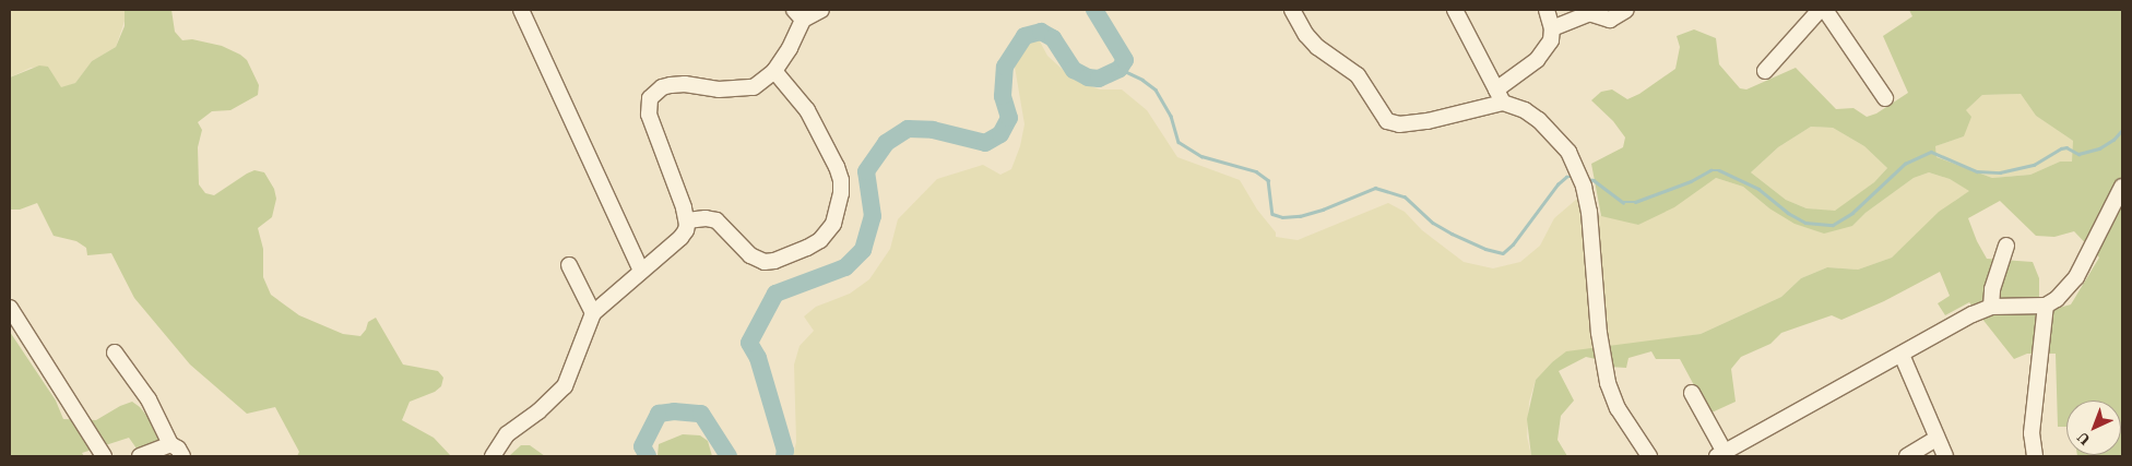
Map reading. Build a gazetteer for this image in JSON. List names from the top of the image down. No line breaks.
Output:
{"north":"bottom left"}
